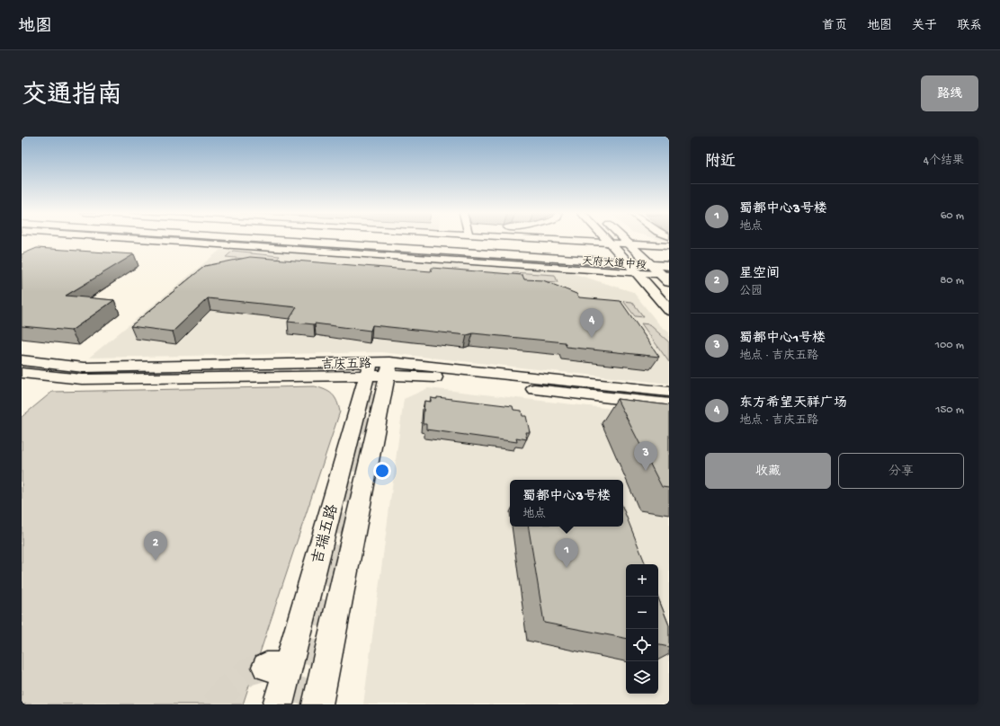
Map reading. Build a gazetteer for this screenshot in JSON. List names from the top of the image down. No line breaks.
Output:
{"streets":{"main road":["天府大道中段"],"street":["吉庆五路","吉瑞五路"]},"crossings":[["吉庆五路","吉瑞五路"]],"page":{"header":"地图","nav":["首页","地图","关于","联系"],"title":"交通指南","buttons":["路线",["收藏","分享"]],"heading":["附近","4个结果"],"list":[{"mark":"1","name":"蜀都中心3号楼","note":"地点","value":"60 m"},{"mark":"2","name":"星空间","note":"公园","value":"80 m"},{"mark":"3","name":"蜀都中心1号楼","note":"地点 · 吉庆五路","value":"100 m"},{"mark":"4","name":"东方希望天祥广场","note":"地点 · 吉庆五路","value":"150 m"}],"pins":["4","3","2","1"],"popup":["蜀都中心3号楼","地点"],"map_buttons":["+","−"]}}
